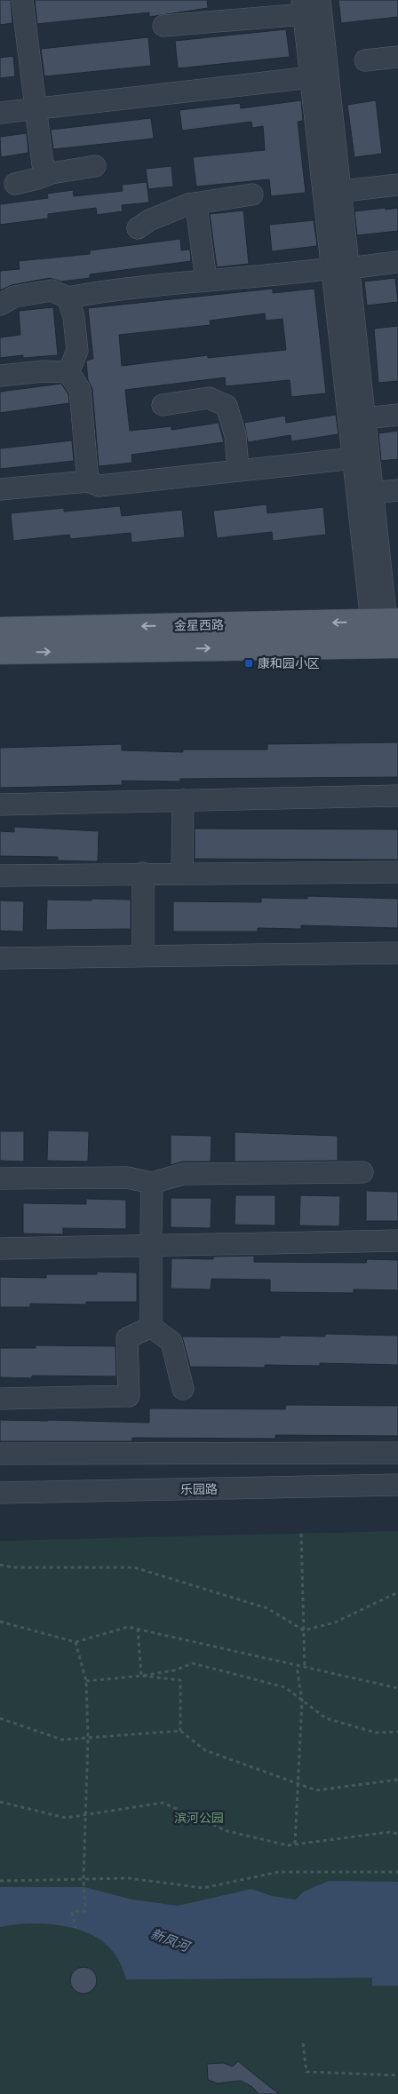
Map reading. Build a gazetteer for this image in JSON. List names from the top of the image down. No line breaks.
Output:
{"streets":{"main road":["金星西路"],"street":["乐园路"]},"water":["新凤河"],"parks":["滨河公园"],"places":{"transit":["康和园小区"]}}
